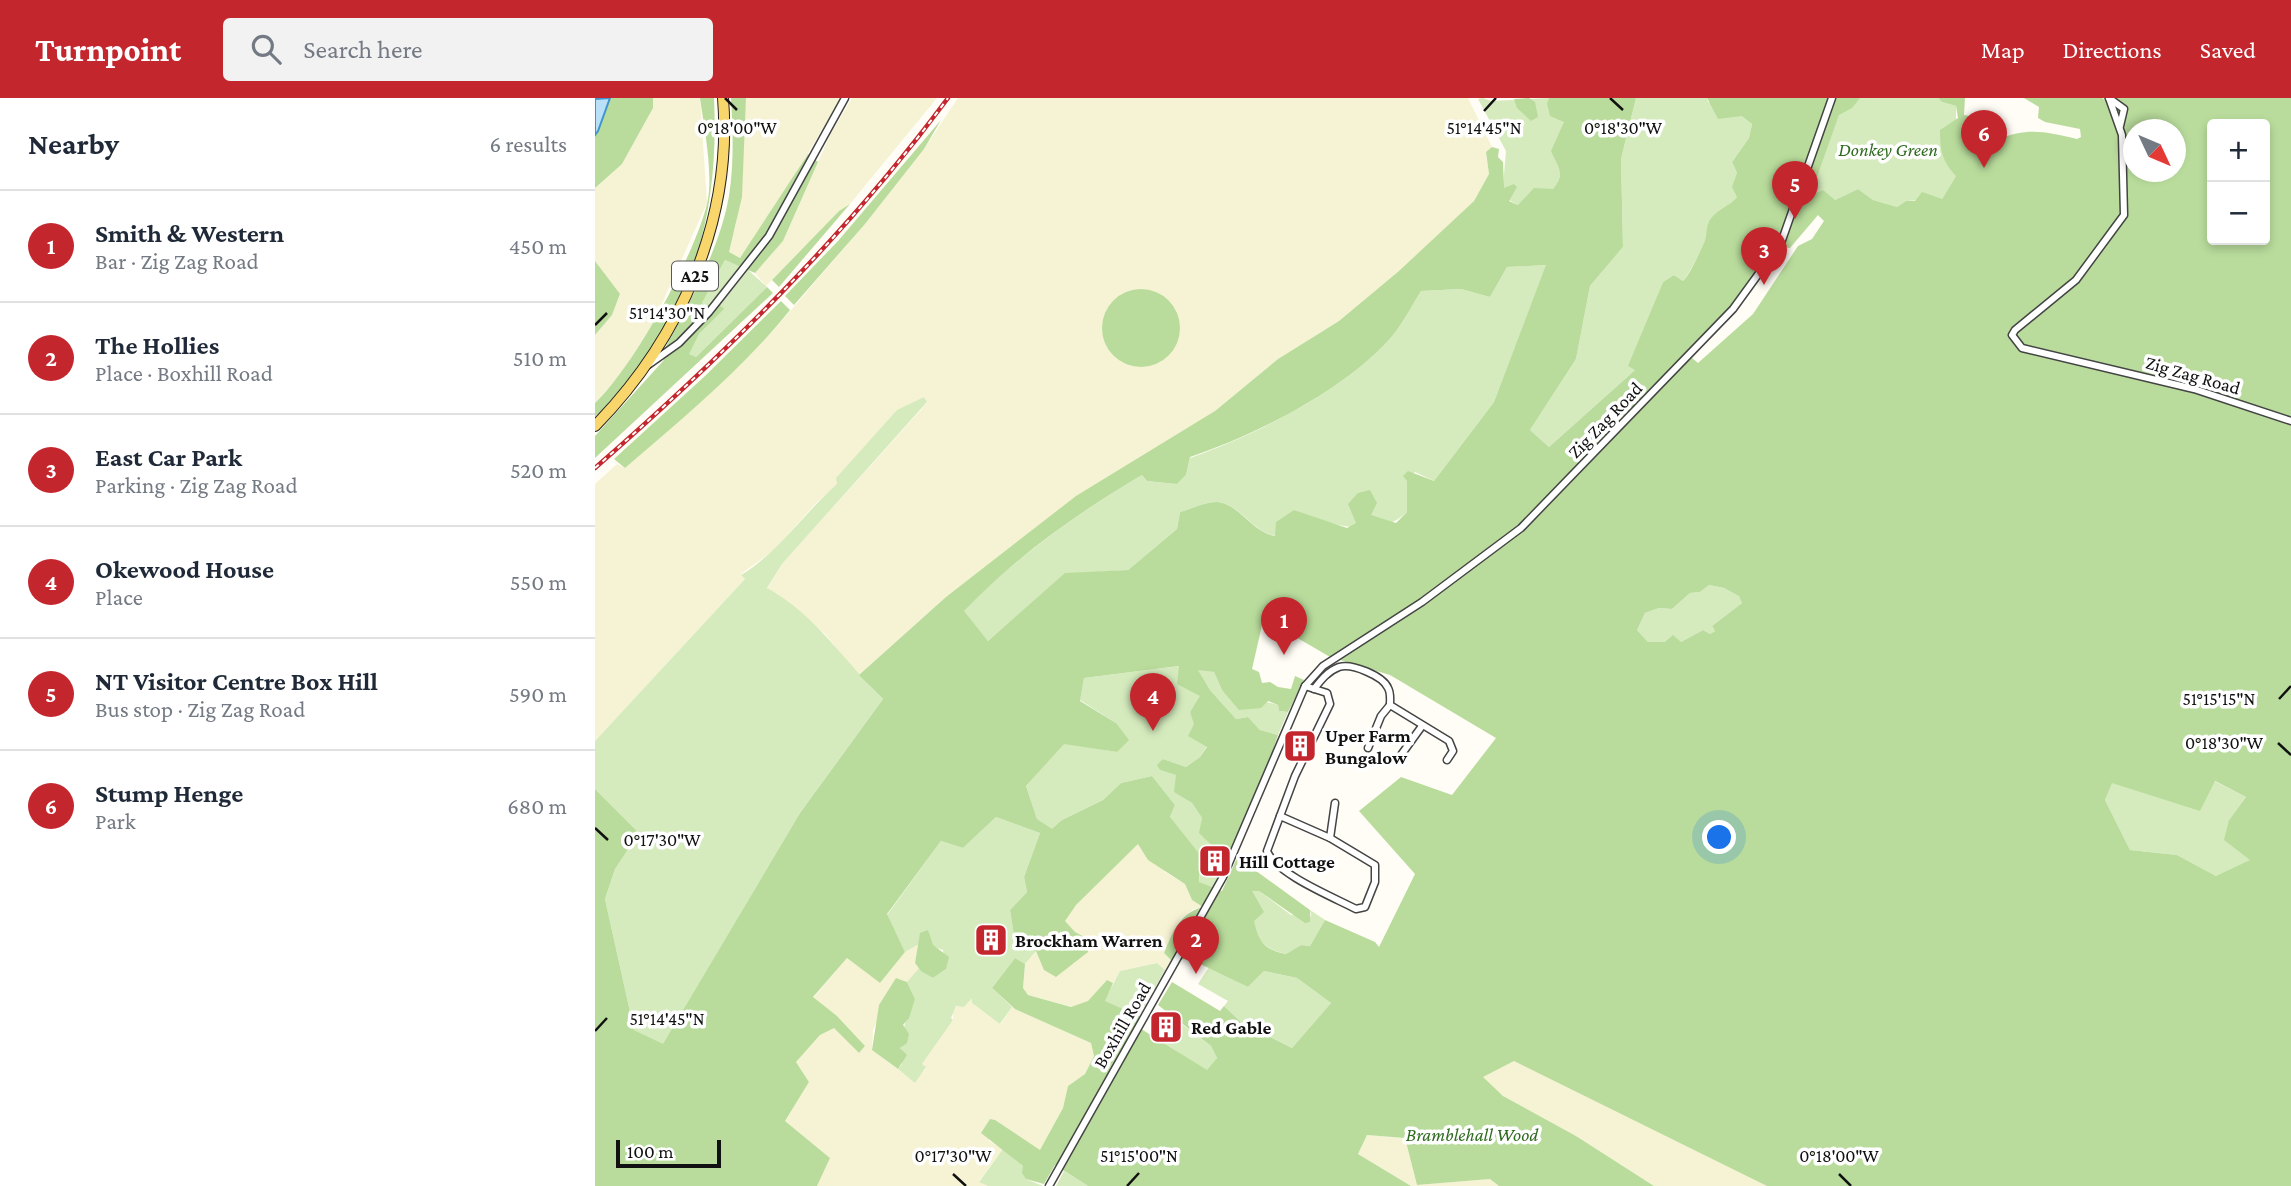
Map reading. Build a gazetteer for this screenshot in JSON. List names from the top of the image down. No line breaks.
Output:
{"streets":{"main road":["A25"],"street":["Zig Zag Road","Boxhill Road"]},"crossings":[["Zig Zag Road","Boxhill Road"]],"parks":["Donkey Green","Bramblehall Wood"],"places":{"building":["Uper Farm Bungalow","Hill Cottage","Brockham Warren","Red Gable"]},"scale_bar":"100 m","north":"bottom right","page":{"header":"Turnpoint","search":"Search here","nav":["Map","Directions","Saved"],"heading":["Nearby","6 results"],"pins":["6","5","3","1","4","2"],"map_buttons":["+","−"],"list":[{"mark":"1","name":"Smith & Western","note":"Bar · Zig Zag Road","value":"450 m"},{"mark":"2","name":"The Hollies","note":"Place · Boxhill Road","value":"510 m"},{"mark":"3","name":"East Car Park","note":"Parking · Zig Zag Road","value":"520 m"},{"mark":"4","name":"Okewood House","note":"Place","value":"550 m"},{"mark":"5","name":"NT Visitor Centre Box Hill","note":"Bus stop · Zig Zag Road","value":"590 m"},{"mark":"6","name":"Stump Henge","note":"Park","value":"680 m"}],"scale":"100 m"},"coordinates":["0°18'00\"W","0°18'30\"W","51°14'45\"N","51°14'30\"N","51°15'15\"N","0°17'30\"W","51°15'00\"N"]}
